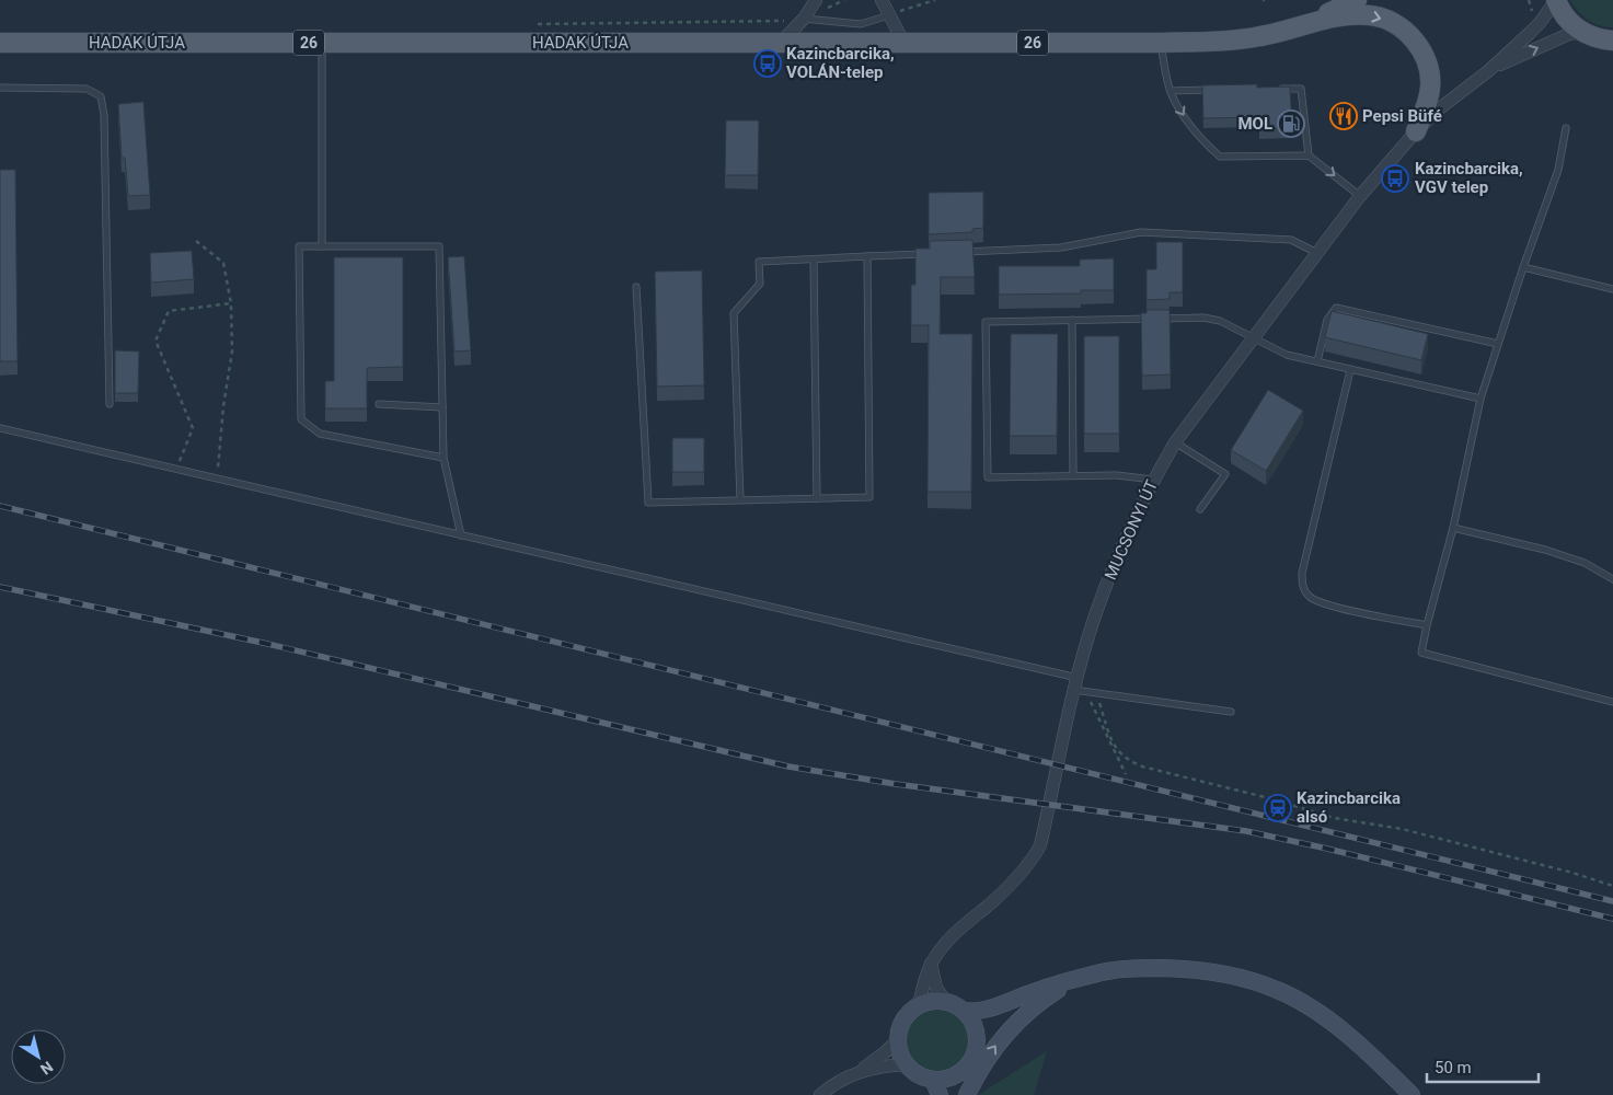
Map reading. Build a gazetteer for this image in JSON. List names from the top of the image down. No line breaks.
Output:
{"streets":{"main road":["HADAK ÚTJA","26"],"street":["MUCSONYI ÚT"]},"crossings":[["HADAK ÚTJA","26"]],"places":{"bus stop":["Kazincbarcika, VOLÁN-telep","Kazincbarcika, VGV telep"],"restaurant":["Pepsi Büfé"],"fuel station":["MOL"],"station":["Kazincbarcika alsó"]},"scale_bar":"50 m","north":"bottom right"}
